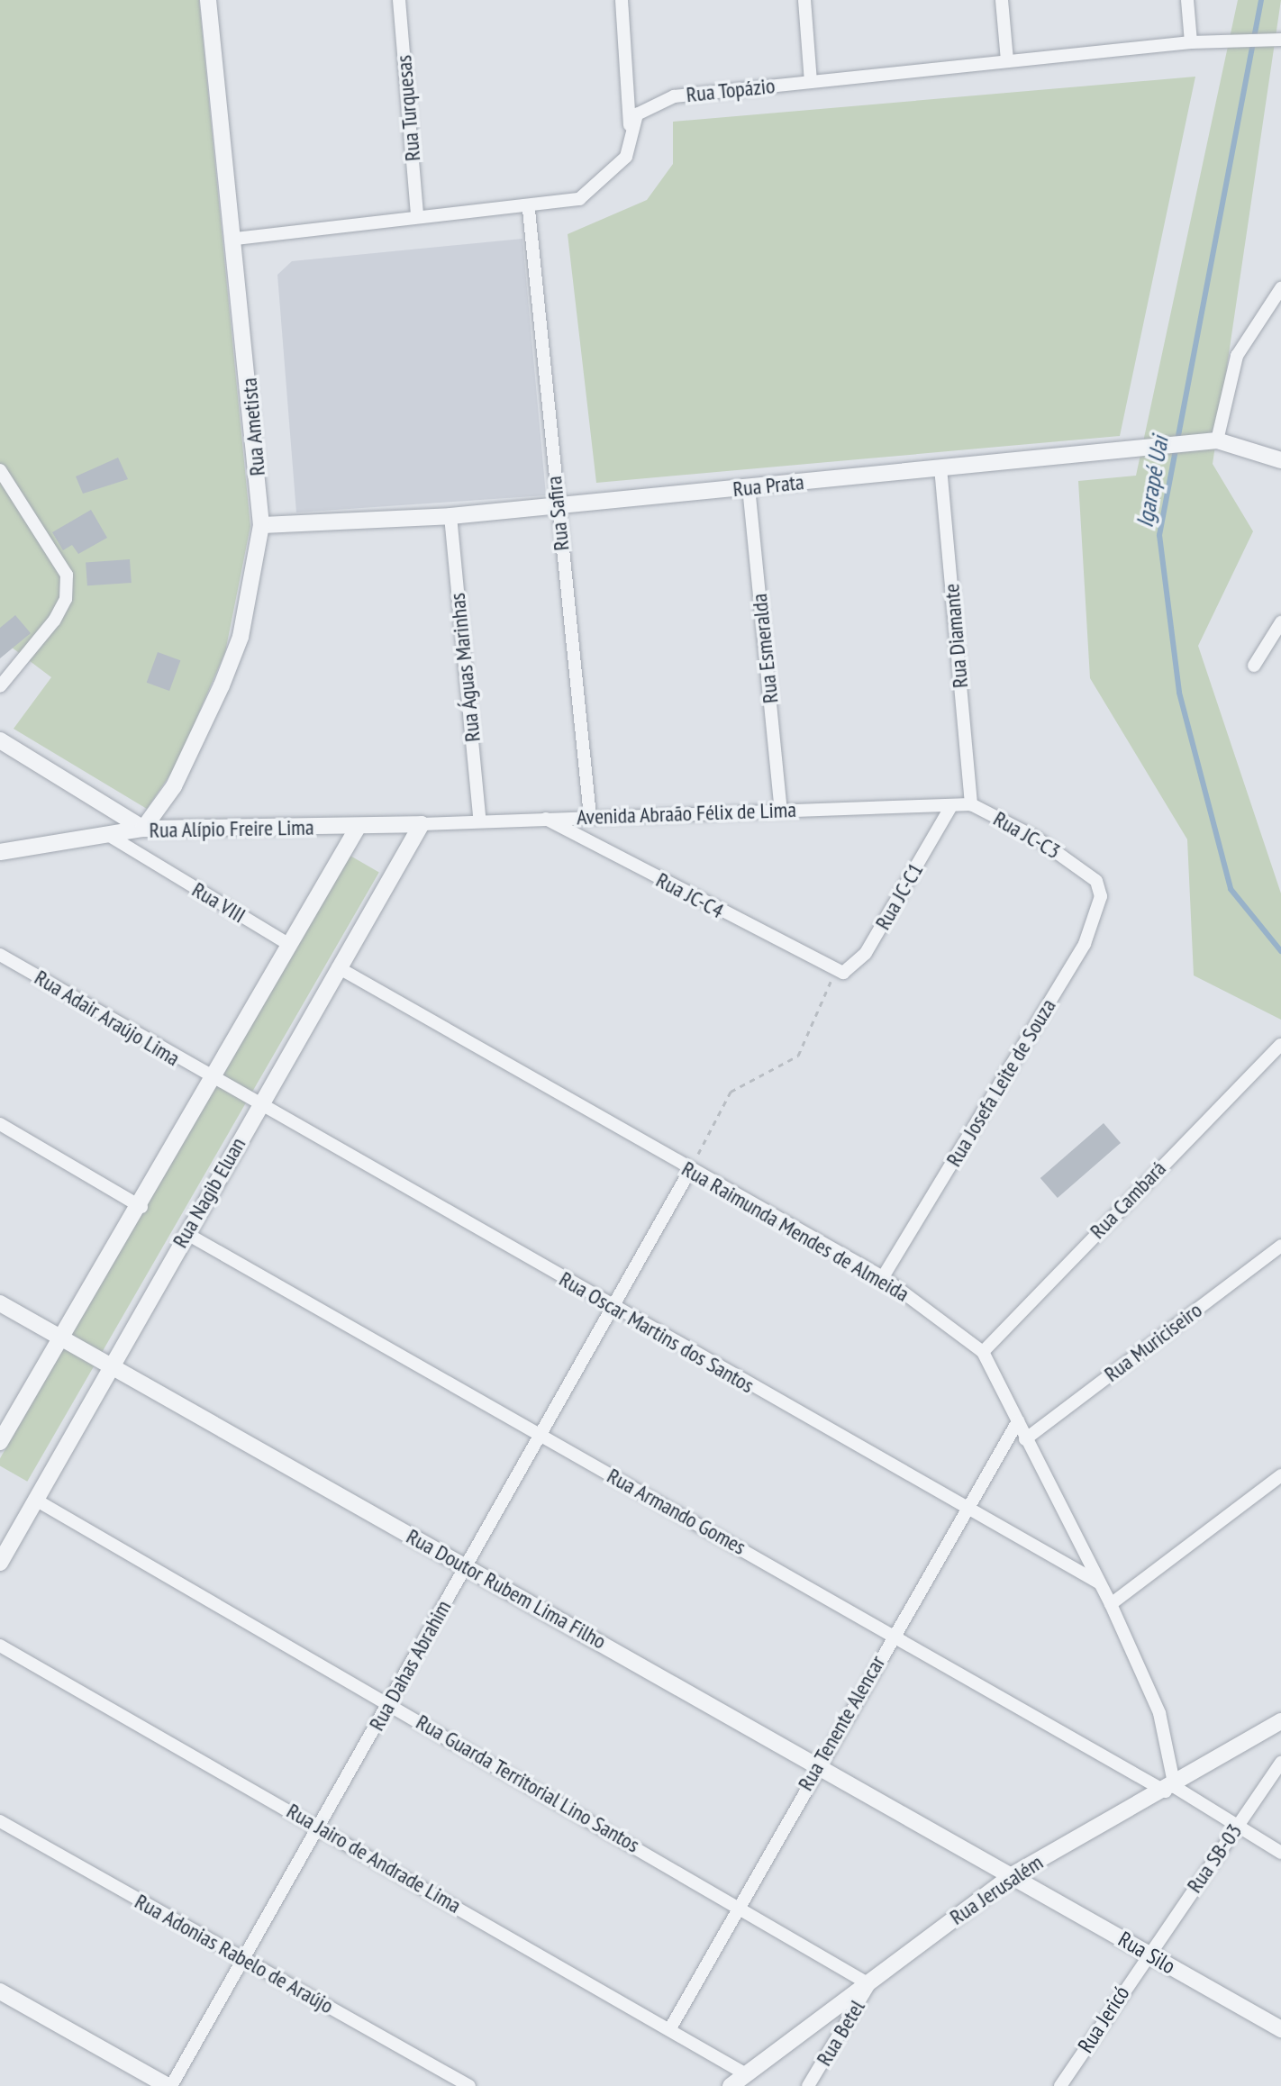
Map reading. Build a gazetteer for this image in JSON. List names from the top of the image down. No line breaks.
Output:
{"streets":{"street":["Rua Topázio","Rua Turquesas","Rua Ametista","Rua Prata","Rua Safira","Rua Diamante","Rua Esmeralda","Rua Águas Marinhas","Avenida Abraão Félix de Lima","Rua Alípio Freire Lima","Rua JC-C3","Rua JC-C4","Rua JC-C1","Rua VIII","Rua Adair Araújo Lima","Rua Josefa Leite de Souza","Rua Nagib Eluan","Rua Cambará","Rua Raimunda Mendes de Almeida","Rua Oscar Martins dos Santos","Rua Muriciseiro","Rua Armando Gomes","Rua Doutor Rubem Lima Filho","Rua Dahas Abrahim","Rua Tenente Alencar","Rua Guarda Territorial Lino Santos","Rua Jairo de Andrade Lima","Rua SB-03","Rua Jerusalém","Rua Silo","Rua Adonias Rabelo de Araújo","Rua Jericó","Rua Betel"]},"crossings":[["Rua Ametista","Rua Prata"],["Rua Ametista","Rua Alípio Freire Lima"],["Rua Prata","Rua Safira"],["Rua Prata","Rua Diamante"],["Rua Prata","Rua Esmeralda"],["Rua Prata","Rua Águas Marinhas"],["Rua Safira","Avenida Abraão Félix de Lima"],["Rua Diamante","Rua JC-C3"],["Rua Esmeralda","Avenida Abraão Félix de Lima"],["Rua Águas Marinhas","Avenida Abraão Félix de Lima"],["Avenida Abraão Félix de Lima","Rua Alípio Freire Lima"],["Avenida Abraão Félix de Lima","Rua JC-C3"],["Avenida Abraão Félix de Lima","Rua JC-C4"],["Avenida Abraão Félix de Lima","Rua JC-C1"],["Avenida Abraão Félix de Lima","Rua Nagib Eluan"],["Rua Alípio Freire Lima","Rua VIII"],["Rua Alípio Freire Lima","Rua Nagib Eluan"],["Rua JC-C3","Rua JC-C1"],["Rua JC-C3","Rua Josefa Leite de Souza"],["Rua JC-C4","Rua JC-C1"],["Rua Adair Araújo Lima","Rua Oscar Martins dos Santos"],["Rua Josefa Leite de Souza","Rua Raimunda Mendes de Almeida"],["Rua Nagib Eluan","Rua Raimunda Mendes de Almeida"],["Rua Nagib Eluan","Rua Oscar Martins dos Santos"],["Rua Nagib Eluan","Rua Armando Gomes"],["Rua Nagib Eluan","Rua Doutor Rubem Lima Filho"],["Rua Nagib Eluan","Rua Guarda Territorial Lino Santos"],["Rua Cambará","Rua Raimunda Mendes de Almeida"],["Rua Raimunda Mendes de Almeida","Rua Oscar Martins dos Santos"],["Rua Raimunda Mendes de Almeida","Rua Muriciseiro"],["Rua Raimunda Mendes de Almeida","Rua Armando Gomes"],["Rua Raimunda Mendes de Almeida","Rua Dahas Abrahim"],["Rua Raimunda Mendes de Almeida","Rua Tenente Alencar"],["Rua Raimunda Mendes de Almeida","Rua Jerusalém"],["Rua Oscar Martins dos Santos","Rua Dahas Abrahim"],["Rua Oscar Martins dos Santos","Rua Tenente Alencar"],["Rua Armando Gomes","Rua Dahas Abrahim"],["Rua Armando Gomes","Rua Tenente Alencar"],["Rua Armando Gomes","Rua SB-03"],["Rua Armando Gomes","Rua Jerusalém"],["Rua Doutor Rubem Lima Filho","Rua Dahas Abrahim"],["Rua Doutor Rubem Lima Filho","Rua Tenente Alencar"],["Rua Doutor Rubem Lima Filho","Rua Jerusalém"],["Rua Doutor Rubem Lima Filho","Rua Silo"],["Rua Dahas Abrahim","Rua Guarda Territorial Lino Santos"],["Rua Dahas Abrahim","Rua Jairo de Andrade Lima"],["Rua Dahas Abrahim","Rua Adonias Rabelo de Araújo"],["Rua Tenente Alencar","Rua Guarda Territorial Lino Santos"],["Rua Tenente Alencar","Rua Jairo de Andrade Lima"],["Rua Guarda Territorial Lino Santos","Rua Jerusalém"],["Rua Guarda Territorial Lino Santos","Rua Betel"],["Rua Jairo de Andrade Lima","Rua Jerusalém"],["Rua SB-03","Rua Silo"],["Rua SB-03","Rua Jericó"],["Rua Jerusalém","Rua Silo"],["Rua Jerusalém","Rua Betel"],["Rua Silo","Rua Jericó"]],"water":["Igarapé Uai"]}
